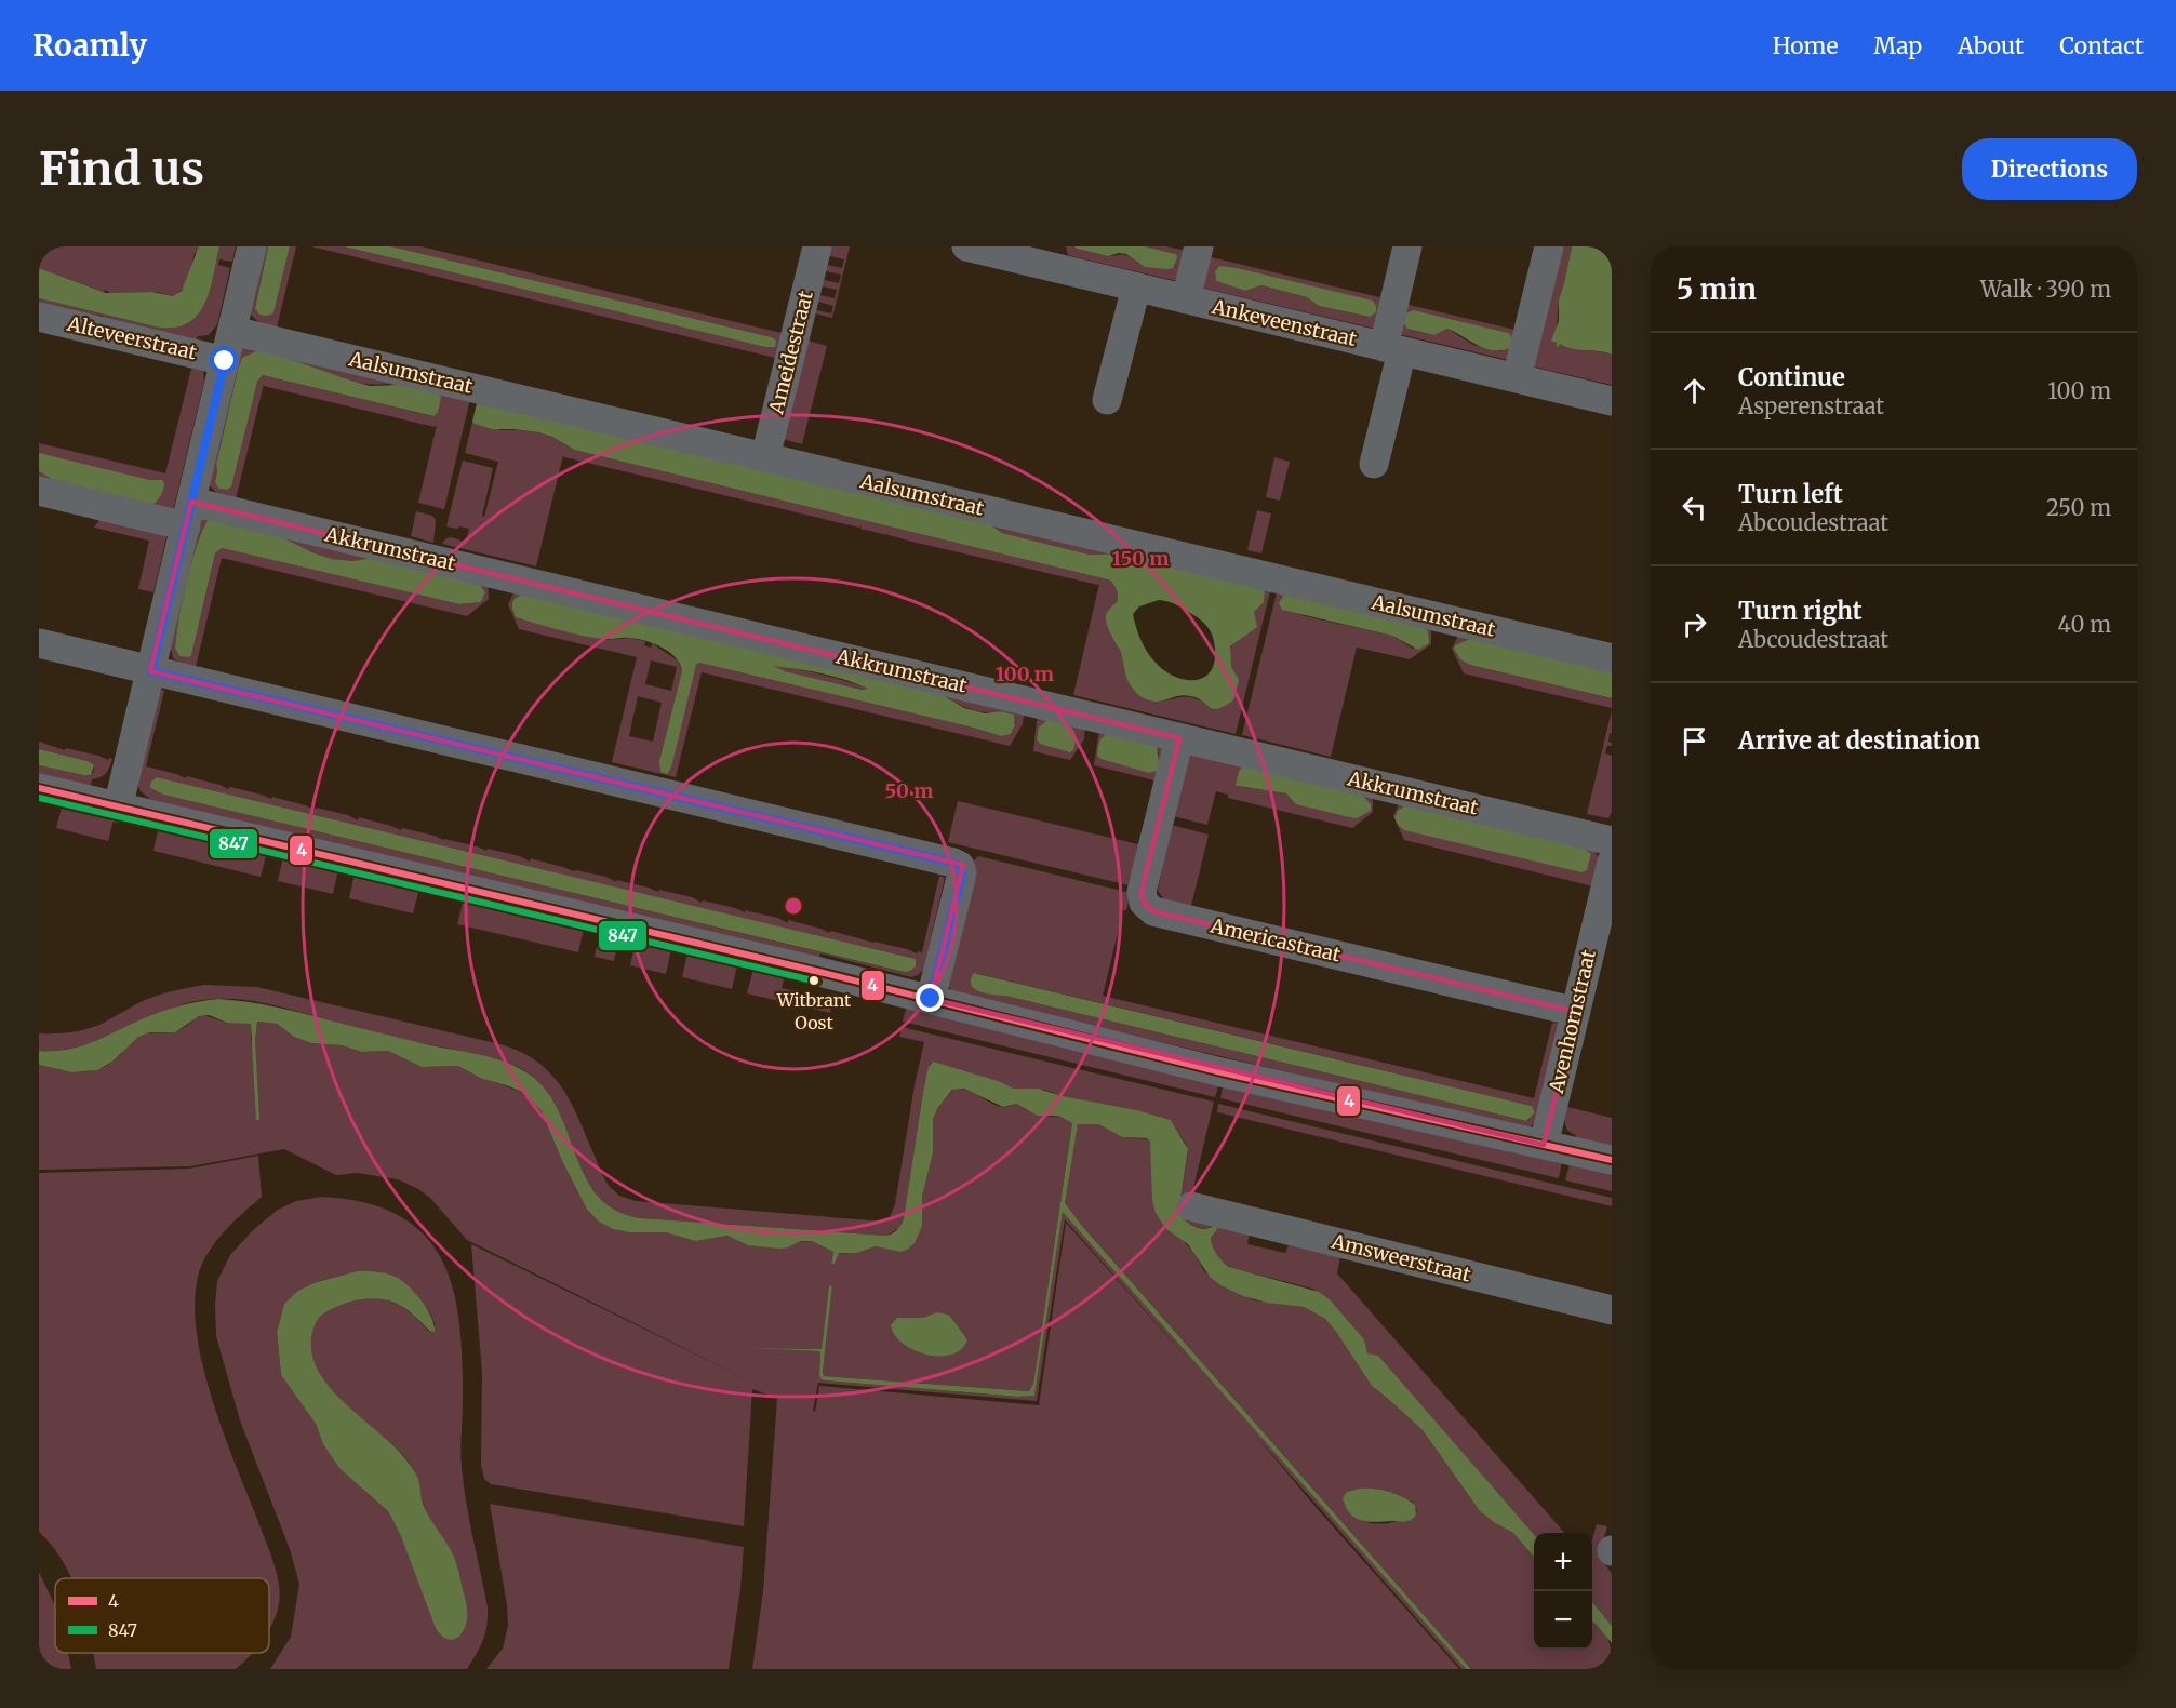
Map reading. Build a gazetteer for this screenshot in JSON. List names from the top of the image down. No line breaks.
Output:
{"streets":{"street":["Ankeveenstraat","Alteveerstraat","Ameidestraat","Aalsumstraat","Akkrumstraat","Americastraat","Avenhornstraat","Amsweerstraat"]},"crossings":[["Ameidestraat","Aalsumstraat"],["Akkrumstraat","Americastraat"],["Americastraat","Avenhornstraat"]],"places":["Witbrant Oost"],"lines":["transit line 4","transit line 847"],"legend":["4","847"],"page":{"header":"Roamly","nav":["Home","Map","About","Contact"],"buttons":"Directions","title":"Find us","heading":["5 min","Walk · 390 m"],"list":[["Continue","Asperenstraat","100 m"],["Turn left","Abcoudestraat","250 m"],["Turn right","Abcoudestraat","40 m"],"Arrive at destination"],"map_buttons":["+","−"]},"rings":["150 m","100 m","50 m"]}
